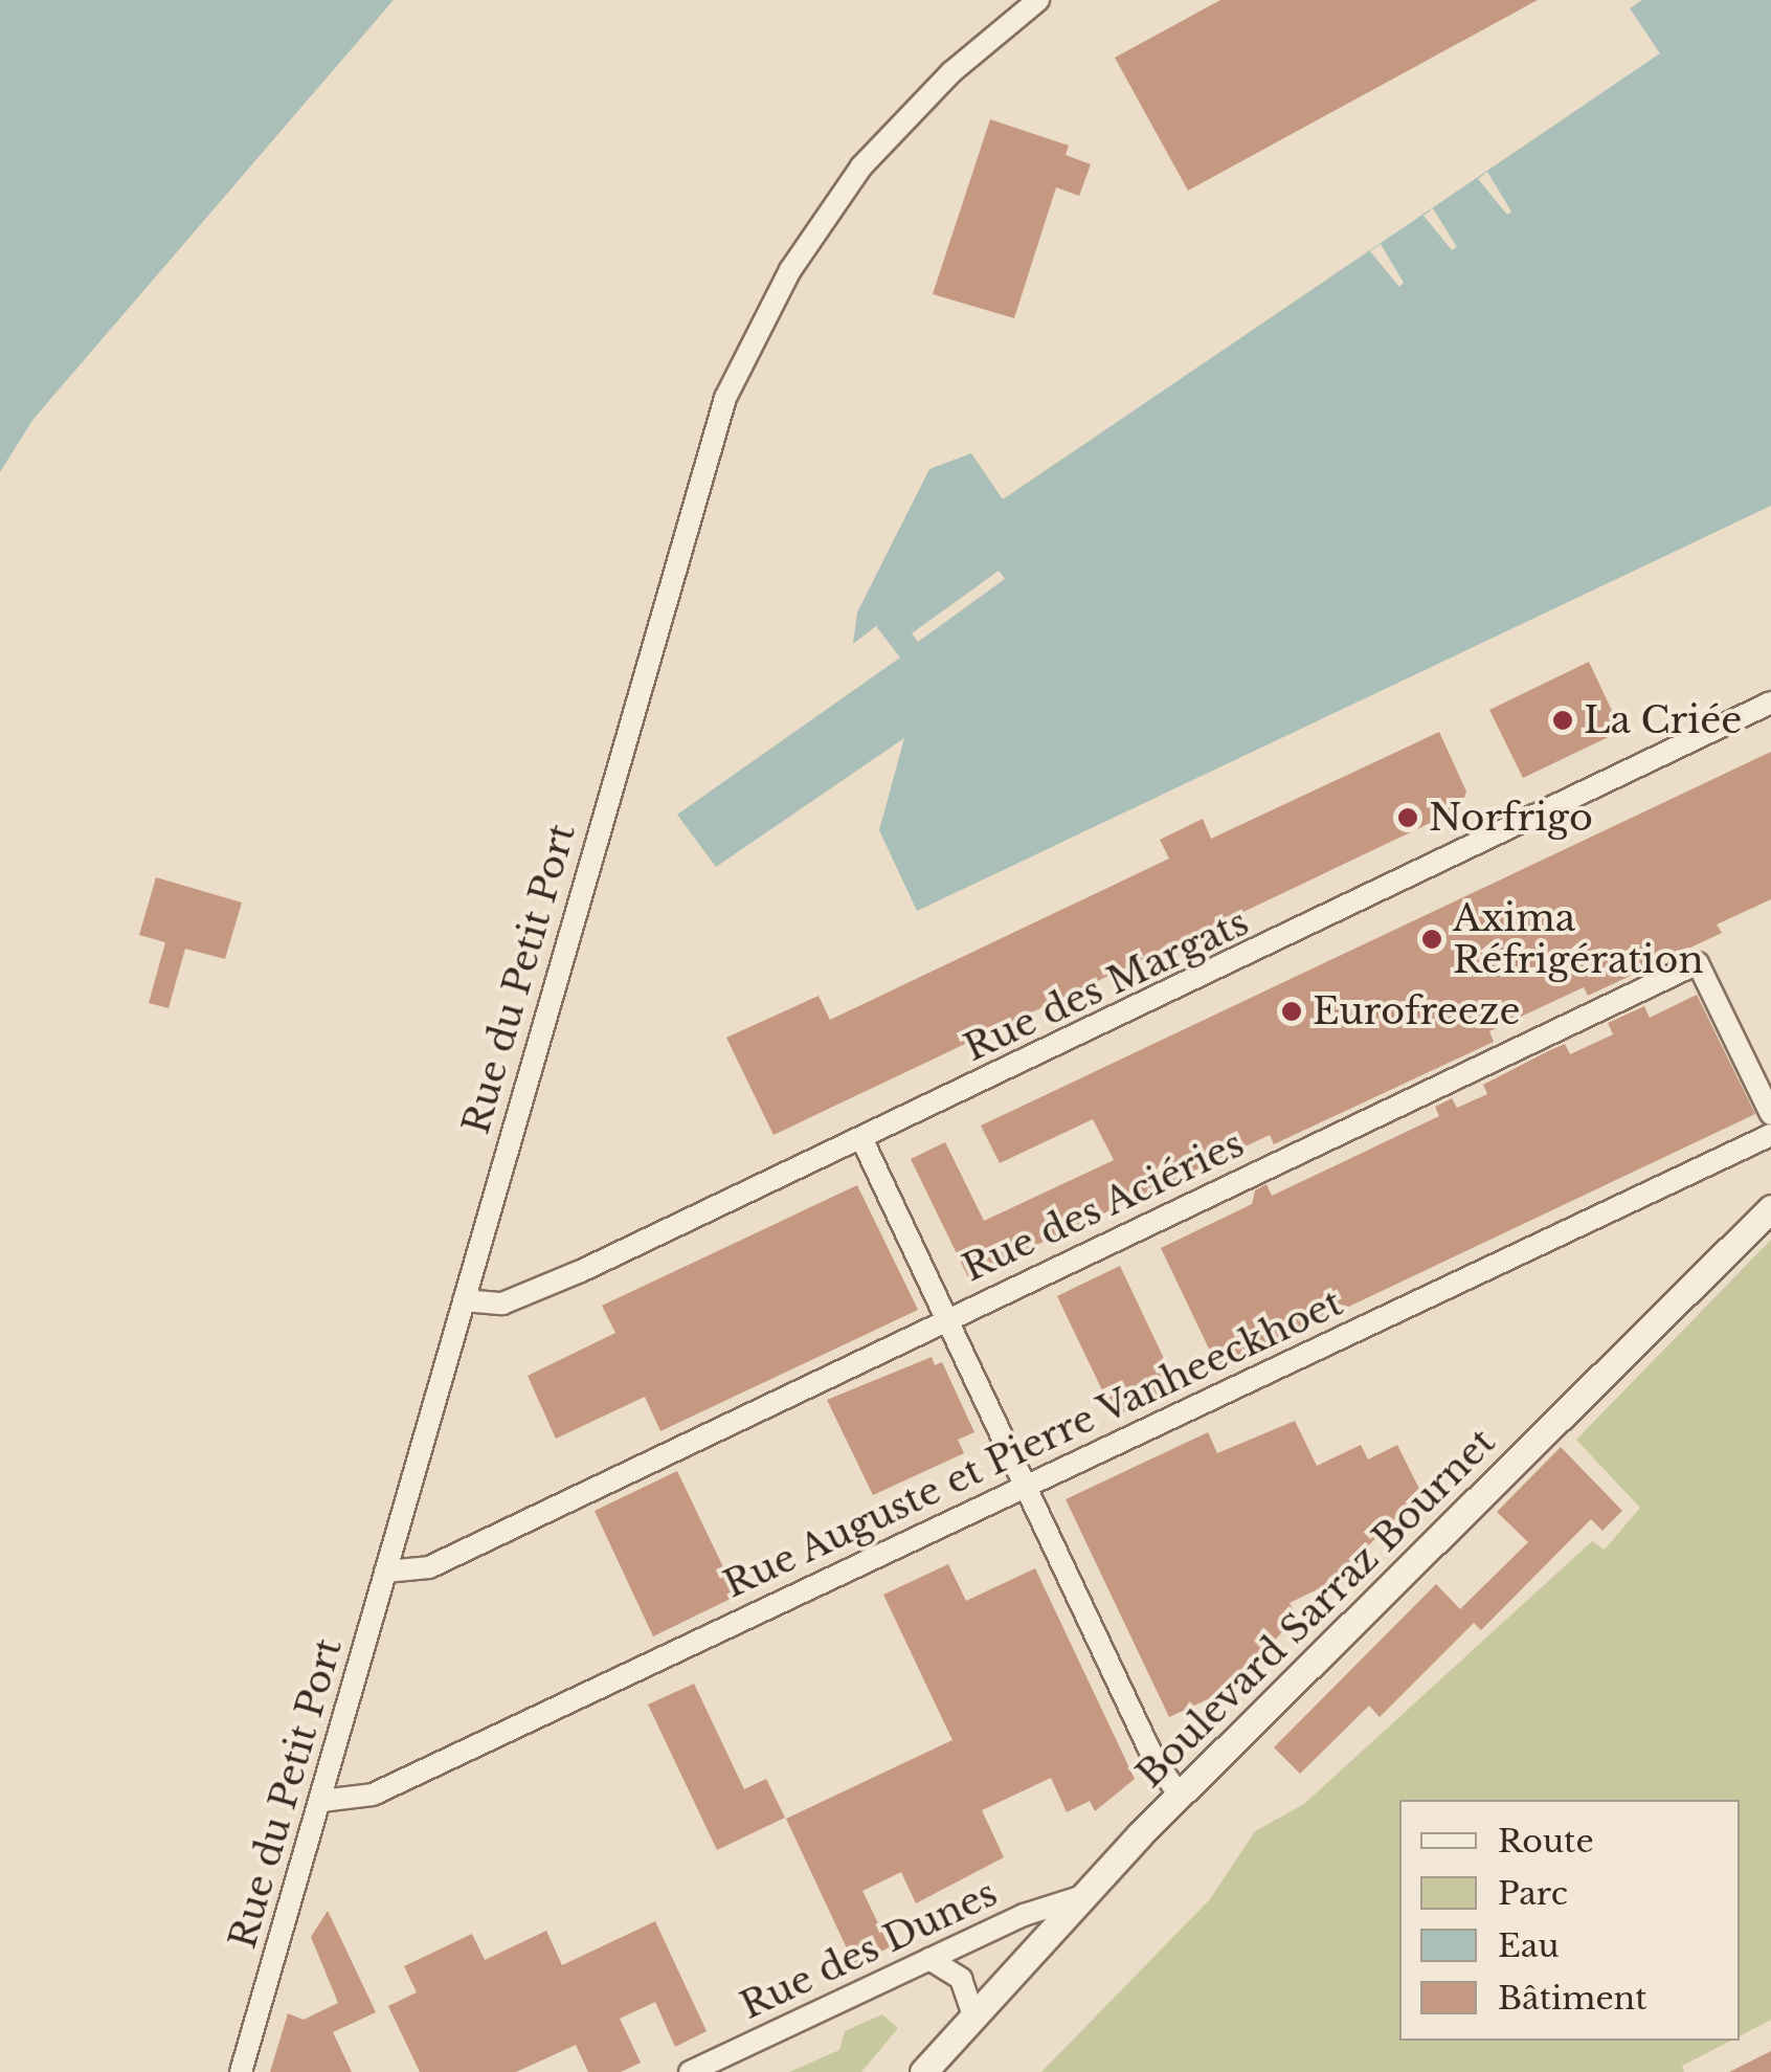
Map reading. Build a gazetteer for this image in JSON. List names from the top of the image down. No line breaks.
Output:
{"streets":{"street":["Rue du Petit Port","Rue des Margats","Rue des Aciéries","Rue Auguste et Pierre Vanheeckhoet","Boulevard Sarraz Bournet","Rue des Dunes"]},"crossings":[["Rue du Petit Port","Rue des Margats"],["Rue du Petit Port","Rue des Aciéries"],["Rue du Petit Port","Rue Auguste et Pierre Vanheeckhoet"],["Boulevard Sarraz Bournet","Rue des Dunes"]],"places":["La Criée","Norfrigo","Axima Réfrigération","Eurofreeze"],"legend":["Route","Parc","Eau","Bâtiment"]}
